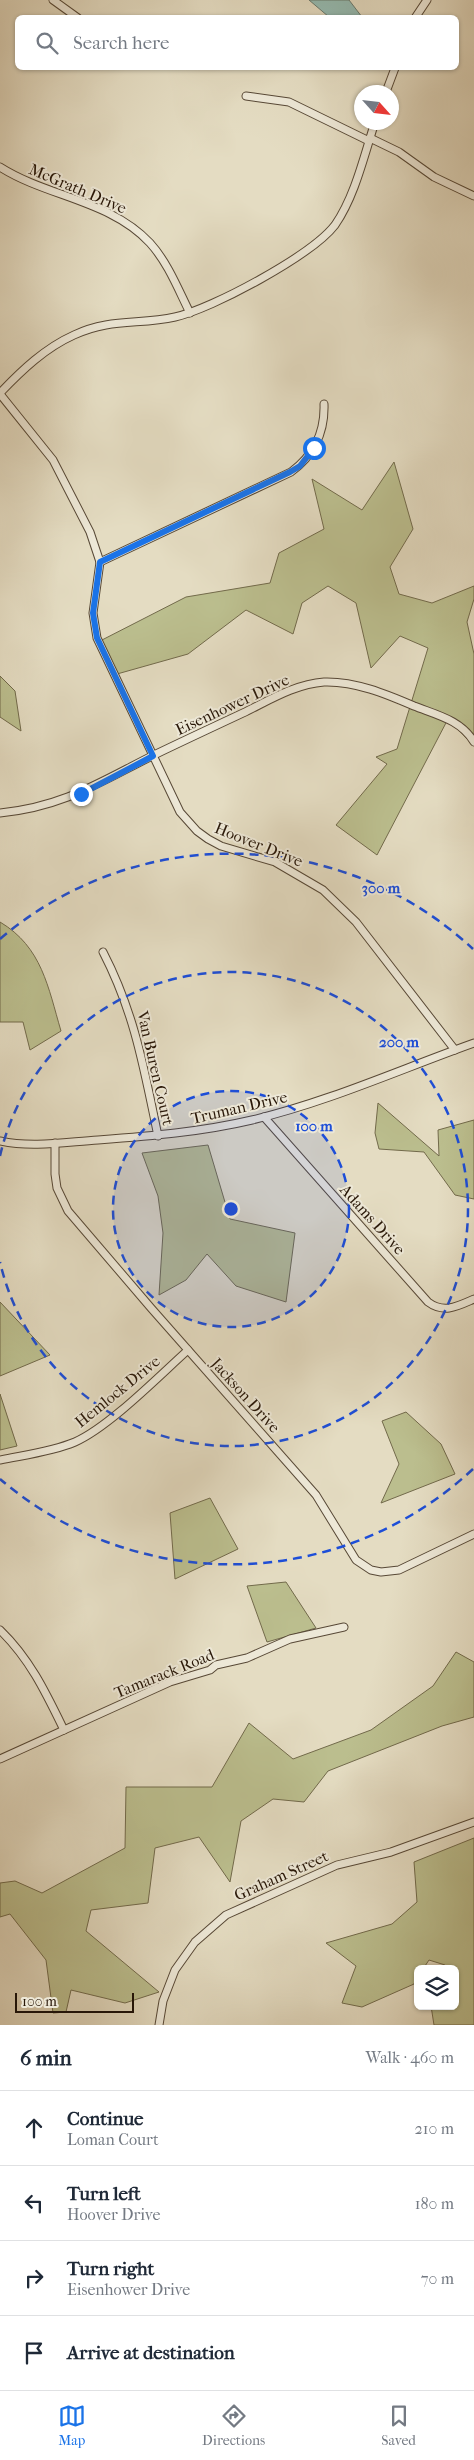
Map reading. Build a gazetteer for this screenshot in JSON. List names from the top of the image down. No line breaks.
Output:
{"streets":{"street":["McGrath Drive","Eisenhower Drive","Hoover Drive","Van Buren Court","Truman Drive","Adams Drive","Hemlock Drive","Jackson Drive","Tamarack Road","Graham Street"]},"crossings":[["Eisenhower Drive","Hoover Drive"],["Hoover Drive","Truman Drive"],["Van Buren Court","Truman Drive"],["Truman Drive","Adams Drive"],["Truman Drive","Jackson Drive"],["Hemlock Drive","Jackson Drive"]],"scale_bar":"100 m","north":"bottom right","page":{"search":"Search here","scale":"100 m","heading":["6 min","Walk · 460 m"],"list":[["Continue","Loman Court","210 m"],["Turn left","Hoover Drive","180 m"],["Turn right","Eisenhower Drive","70 m"],"Arrive at destination"],"nav":["Map","Directions","Saved"]},"rings":["300 m","200 m","100 m"]}
